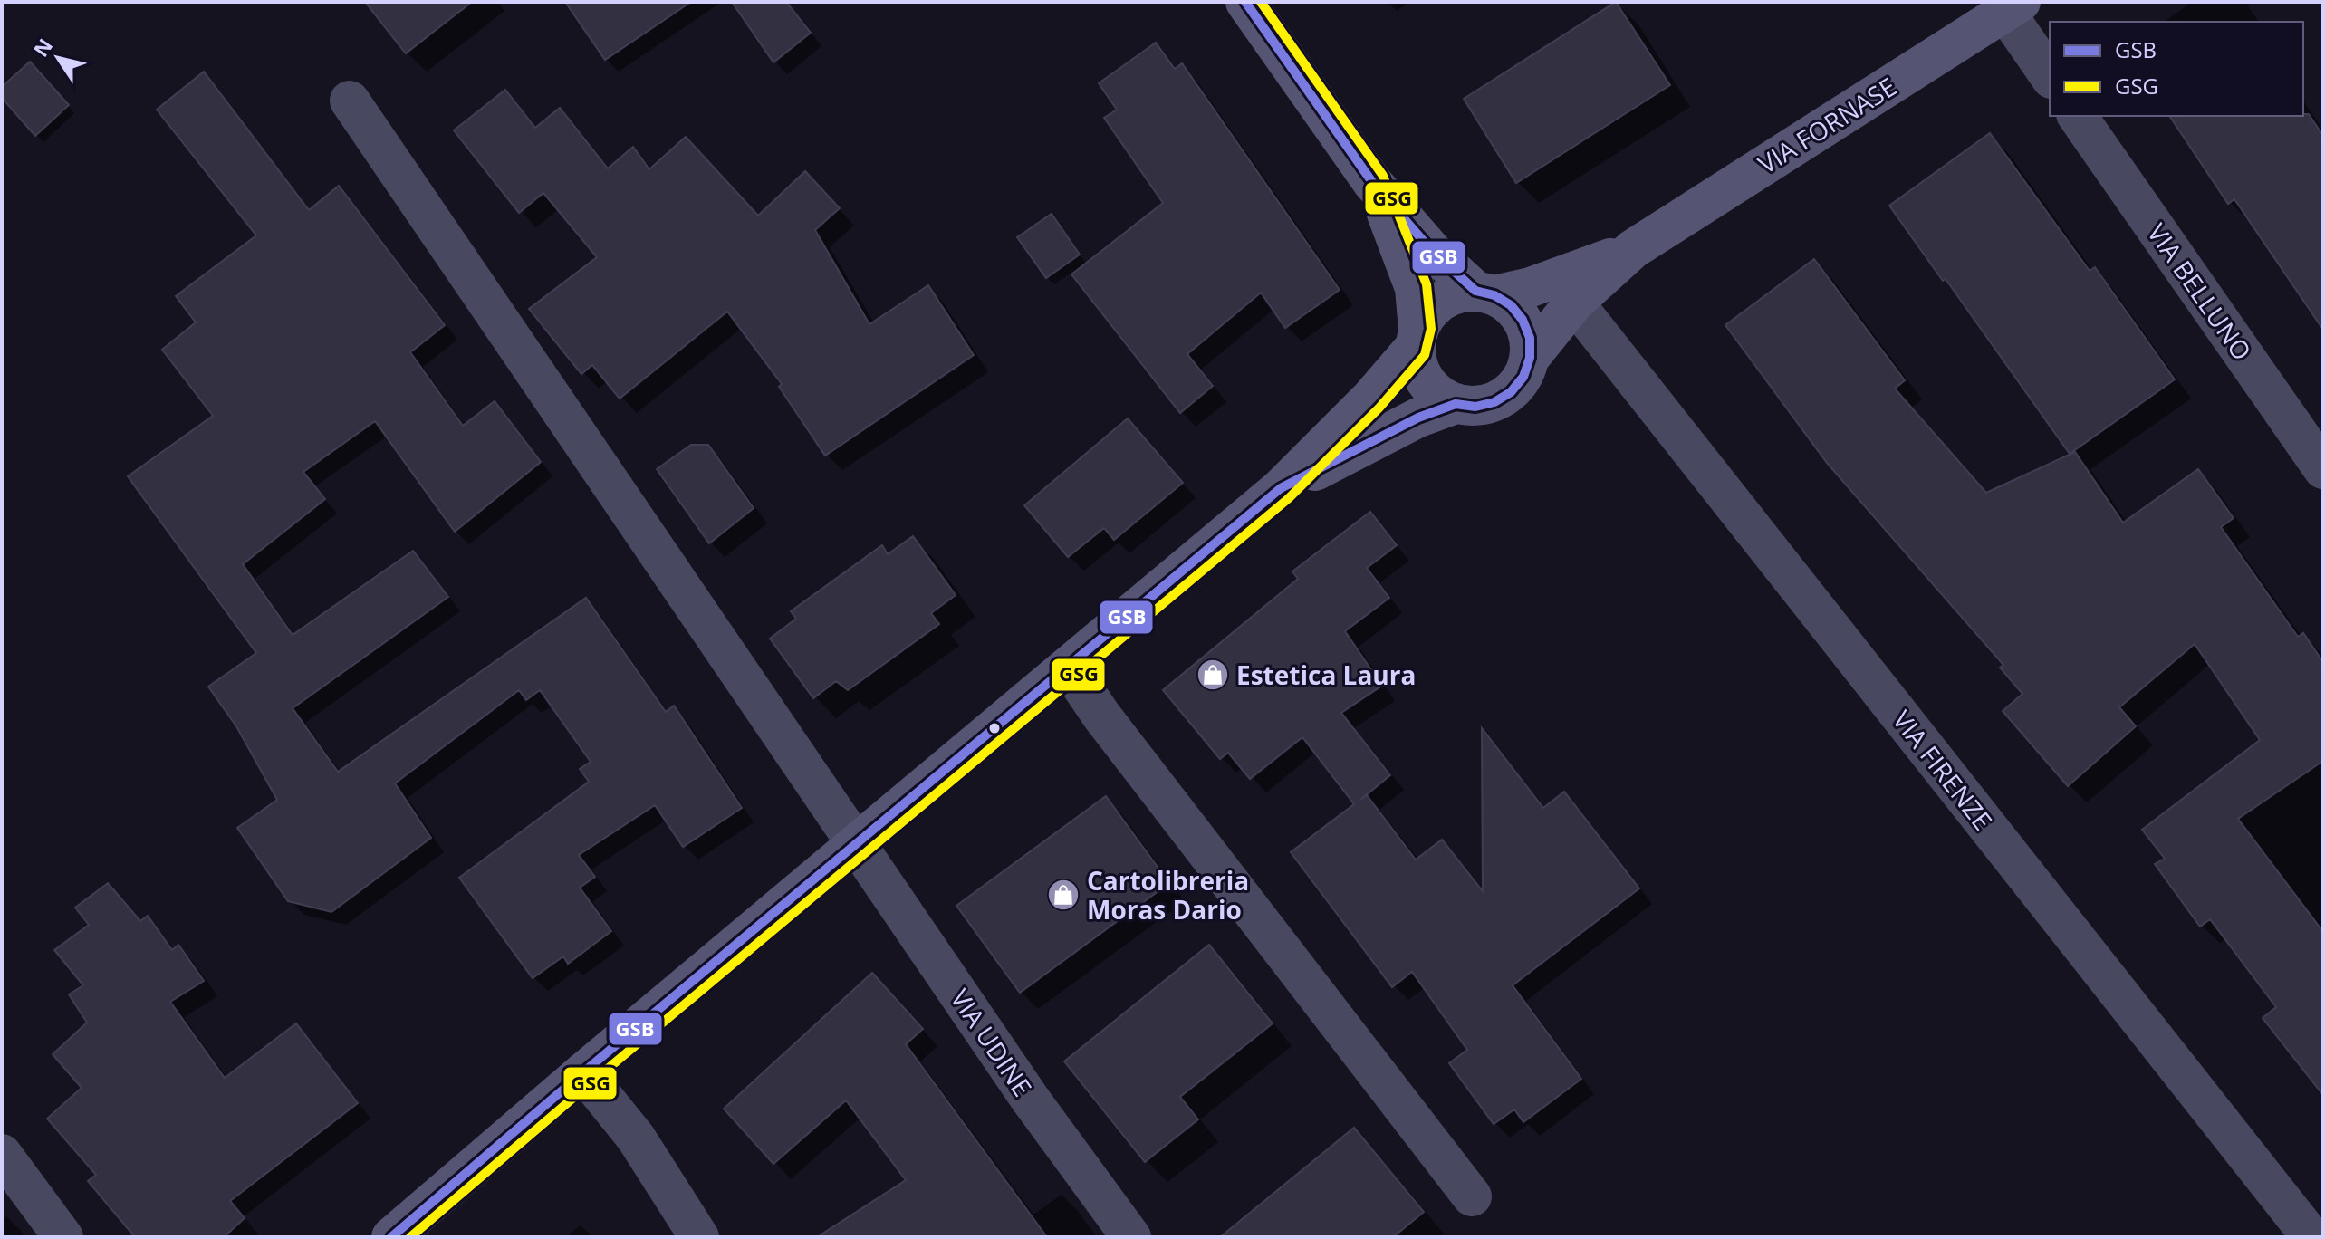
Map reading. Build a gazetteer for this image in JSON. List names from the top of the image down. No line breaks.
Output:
{"streets":{"street":["VIA FORNASE","VIA BELLUNO","VIA FIRENZE","VIA UDINE"]},"crossings":[["VIA FORNASE","VIA FIRENZE"],["VIA FORNASE","VIA UDINE"]],"places":{"shop":["Estetica Laura","Cartolibreria Moras Dario"]},"lines":["transit line GSB","transit line GSG"],"legend":["GSB","GSG"],"north":"top left"}
